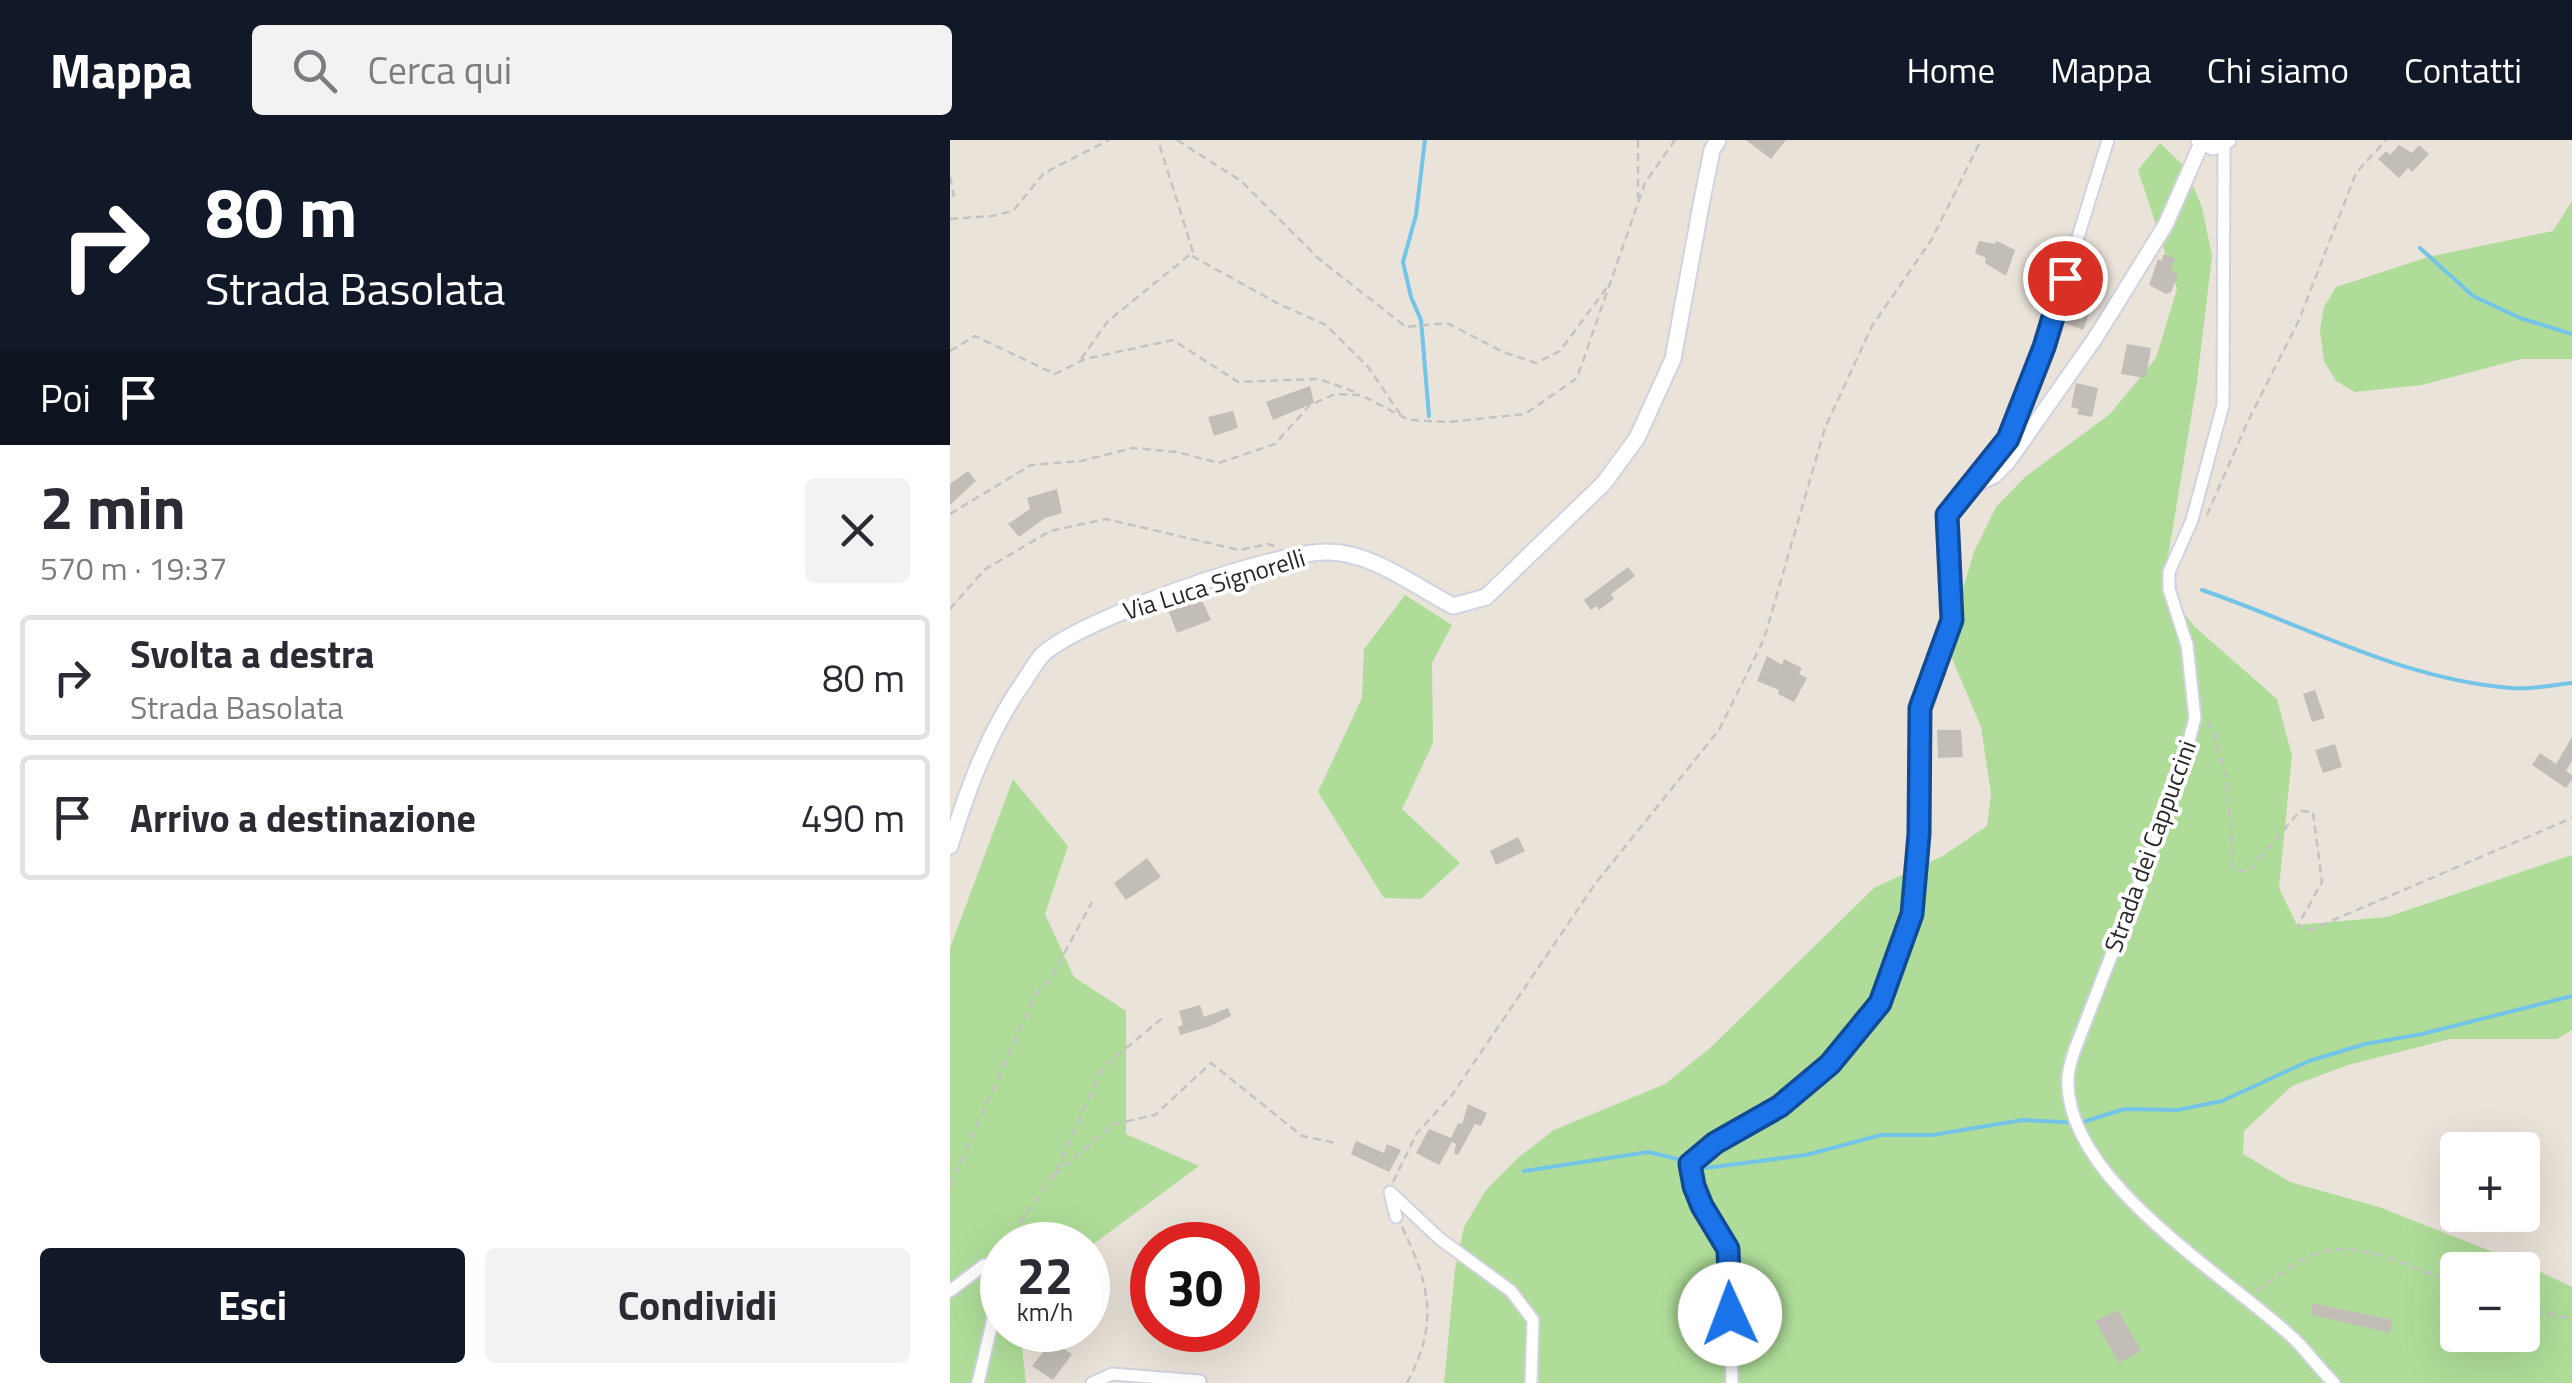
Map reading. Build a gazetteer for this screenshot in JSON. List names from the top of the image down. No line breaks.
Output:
{"streets":{"main road":["Via Luca Signorelli"],"street":["Strada dei Cappuccini"]},"page":{"header":"Mappa","search":"Cerca qui","nav":["Home","Mappa","Chi siamo","Contatti"],"turn":["80 m","Strada Basolata"],"then":"Poi","heading":["2 min","570 m · 19:37"],"list":[{"name":"Svolta a destra","note":"Strada Basolata","value":"80 m"},{"name":"Arrivo a destinazione","value":"490 m"}],"map_buttons":["+","−"],"speed":"22 km/h","limit":"30","buttons":["Esci","Condividi"]}}
